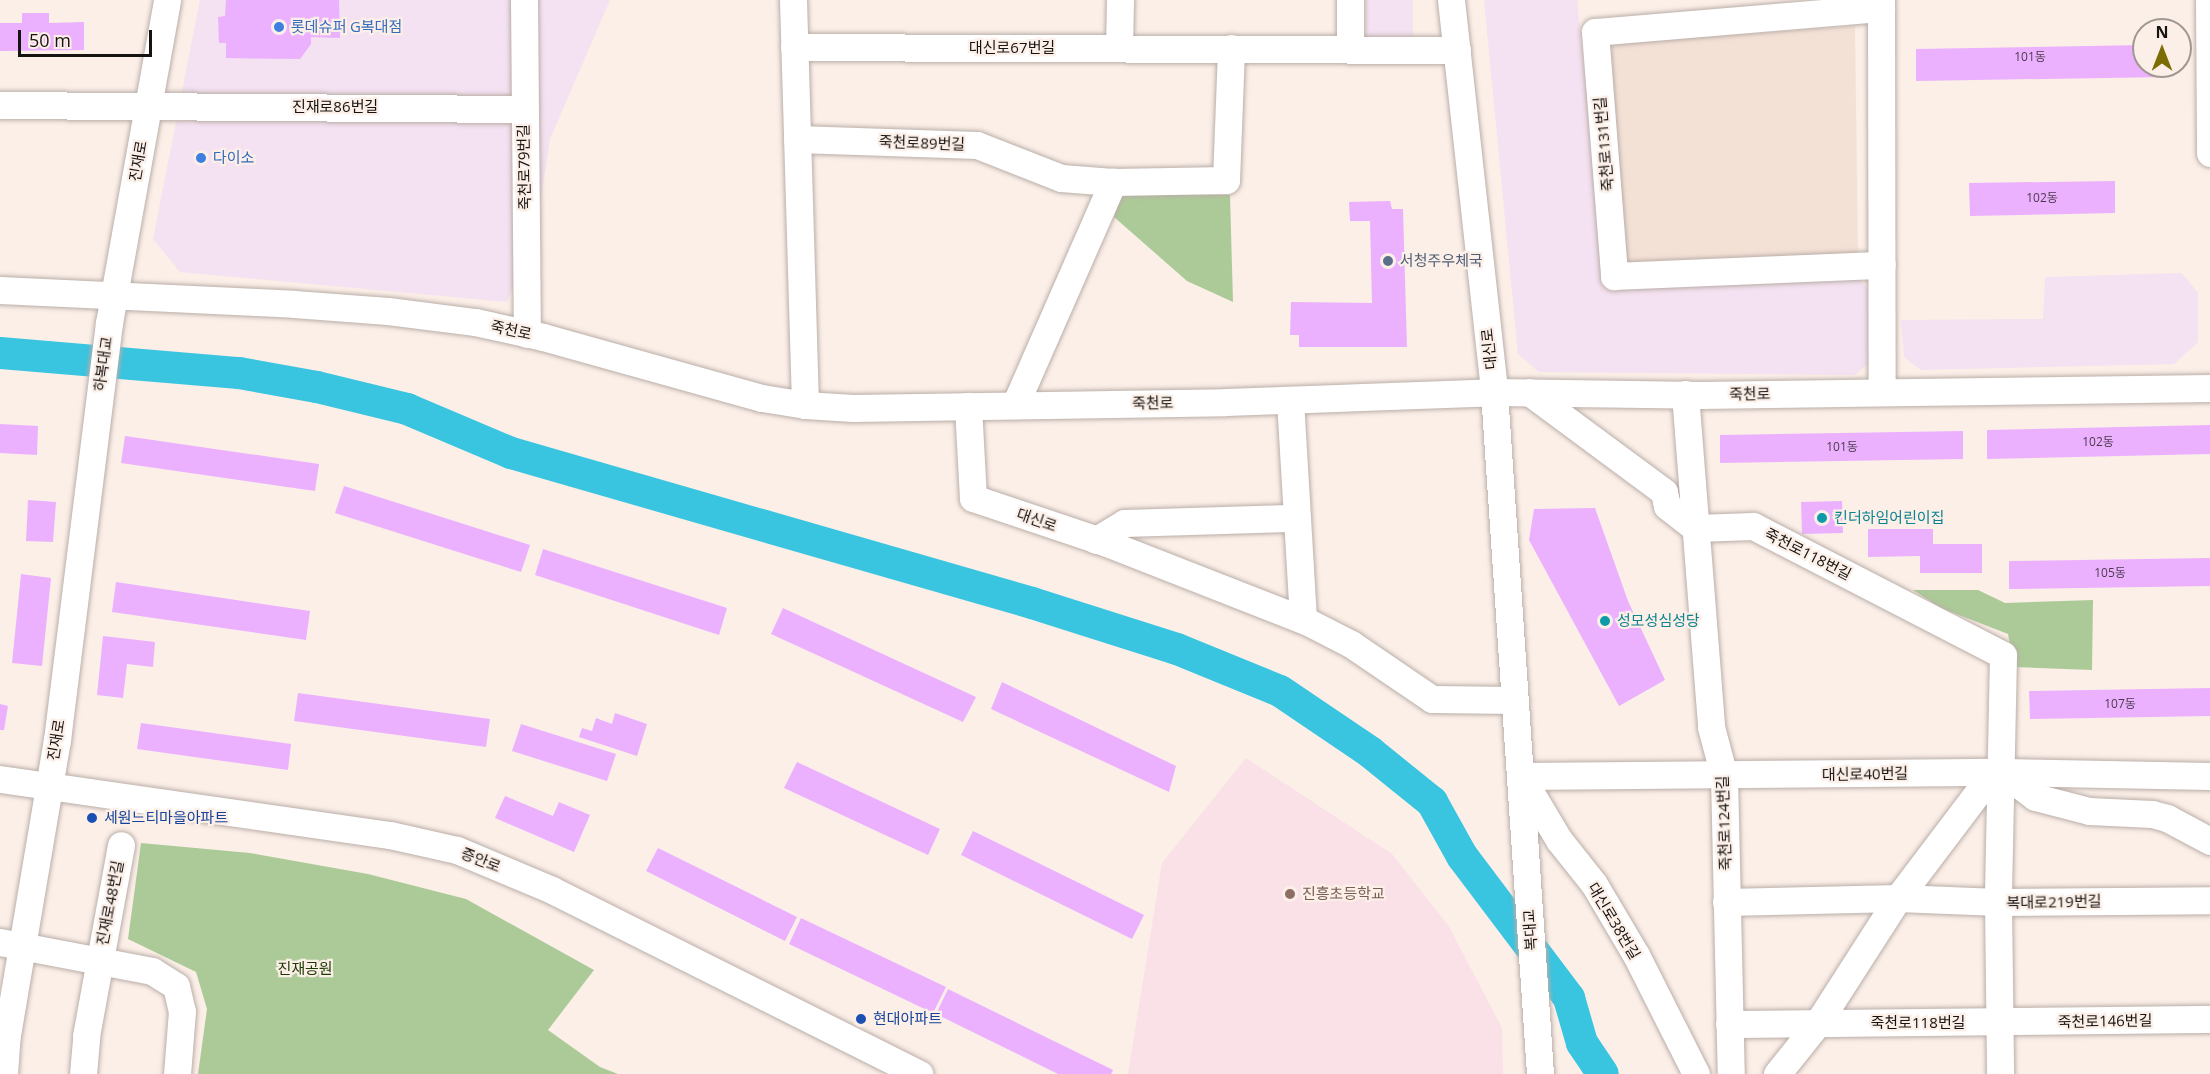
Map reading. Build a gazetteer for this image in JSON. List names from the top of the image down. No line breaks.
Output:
{"streets":{"street":["대신로67번길","진재로86번길","죽천로89번길","죽천로131번길","진재로","죽천로79번길","죽천로","대신로","하복대교","죽천로118번길","대신로40번길","죽천로124번길","증안로","복대로219번길","진재로48번길","대신로38번길","복대교","죽천로146번길"]},"crossings":[["대신로67번길","대신로"],["진재로86번길","진재로"],["진재로86번길","죽천로79번길"],["죽천로131번길","죽천로"],["진재로","죽천로"],["진재로","하복대교"],["진재로","증안로"],["죽천로79번길","죽천로"],["죽천로","대신로"],["죽천로","죽천로124번길"],["대신로","대신로40번길"],["대신로","대신로38번길"],["대신로","복대교"],["죽천로118번길","대신로40번길"],["죽천로118번길","죽천로124번길"],["죽천로118번길","복대로219번길"],["죽천로118번길","죽천로146번길"],["대신로40번길","죽천로124번길"],["대신로40번길","대신로38번길"],["대신로40번길","복대교"],["죽천로124번길","복대로219번길"],["대신로38번길","복대교"]],"parks":["진재공원"],"places":["롯데슈퍼 G복대점","다이소","서청주우체국","킨더하임어린이집","성모성심성당","세원느티마을아파트","진흥초등학교","현대아파트"],"house_numbers":["101동","102동","102동","101동","105동","107동"],"scale_bar":"50 m","north":"top"}
